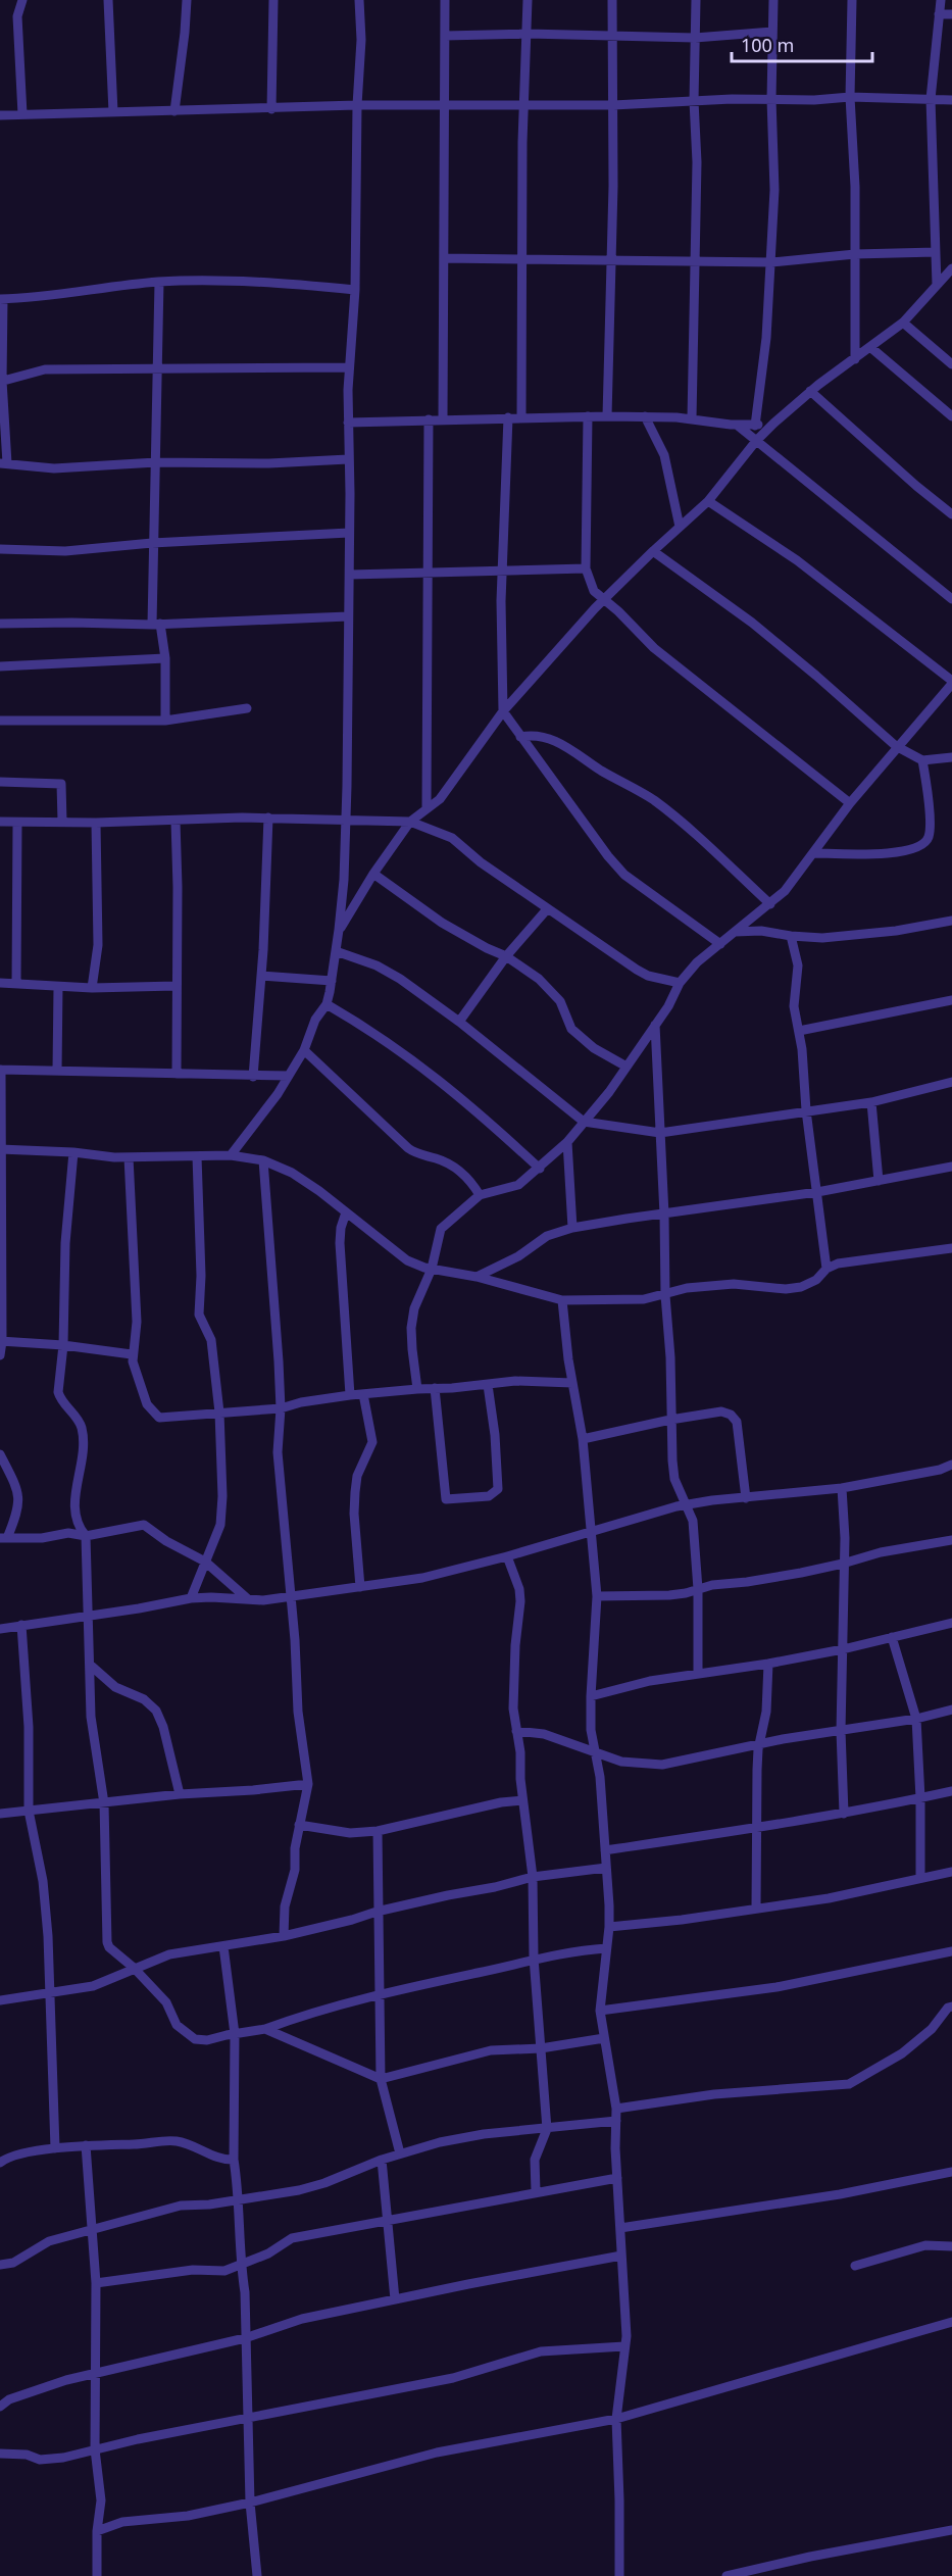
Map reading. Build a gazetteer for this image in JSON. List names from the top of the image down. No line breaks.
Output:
{"scale_bar":"100 m"}
